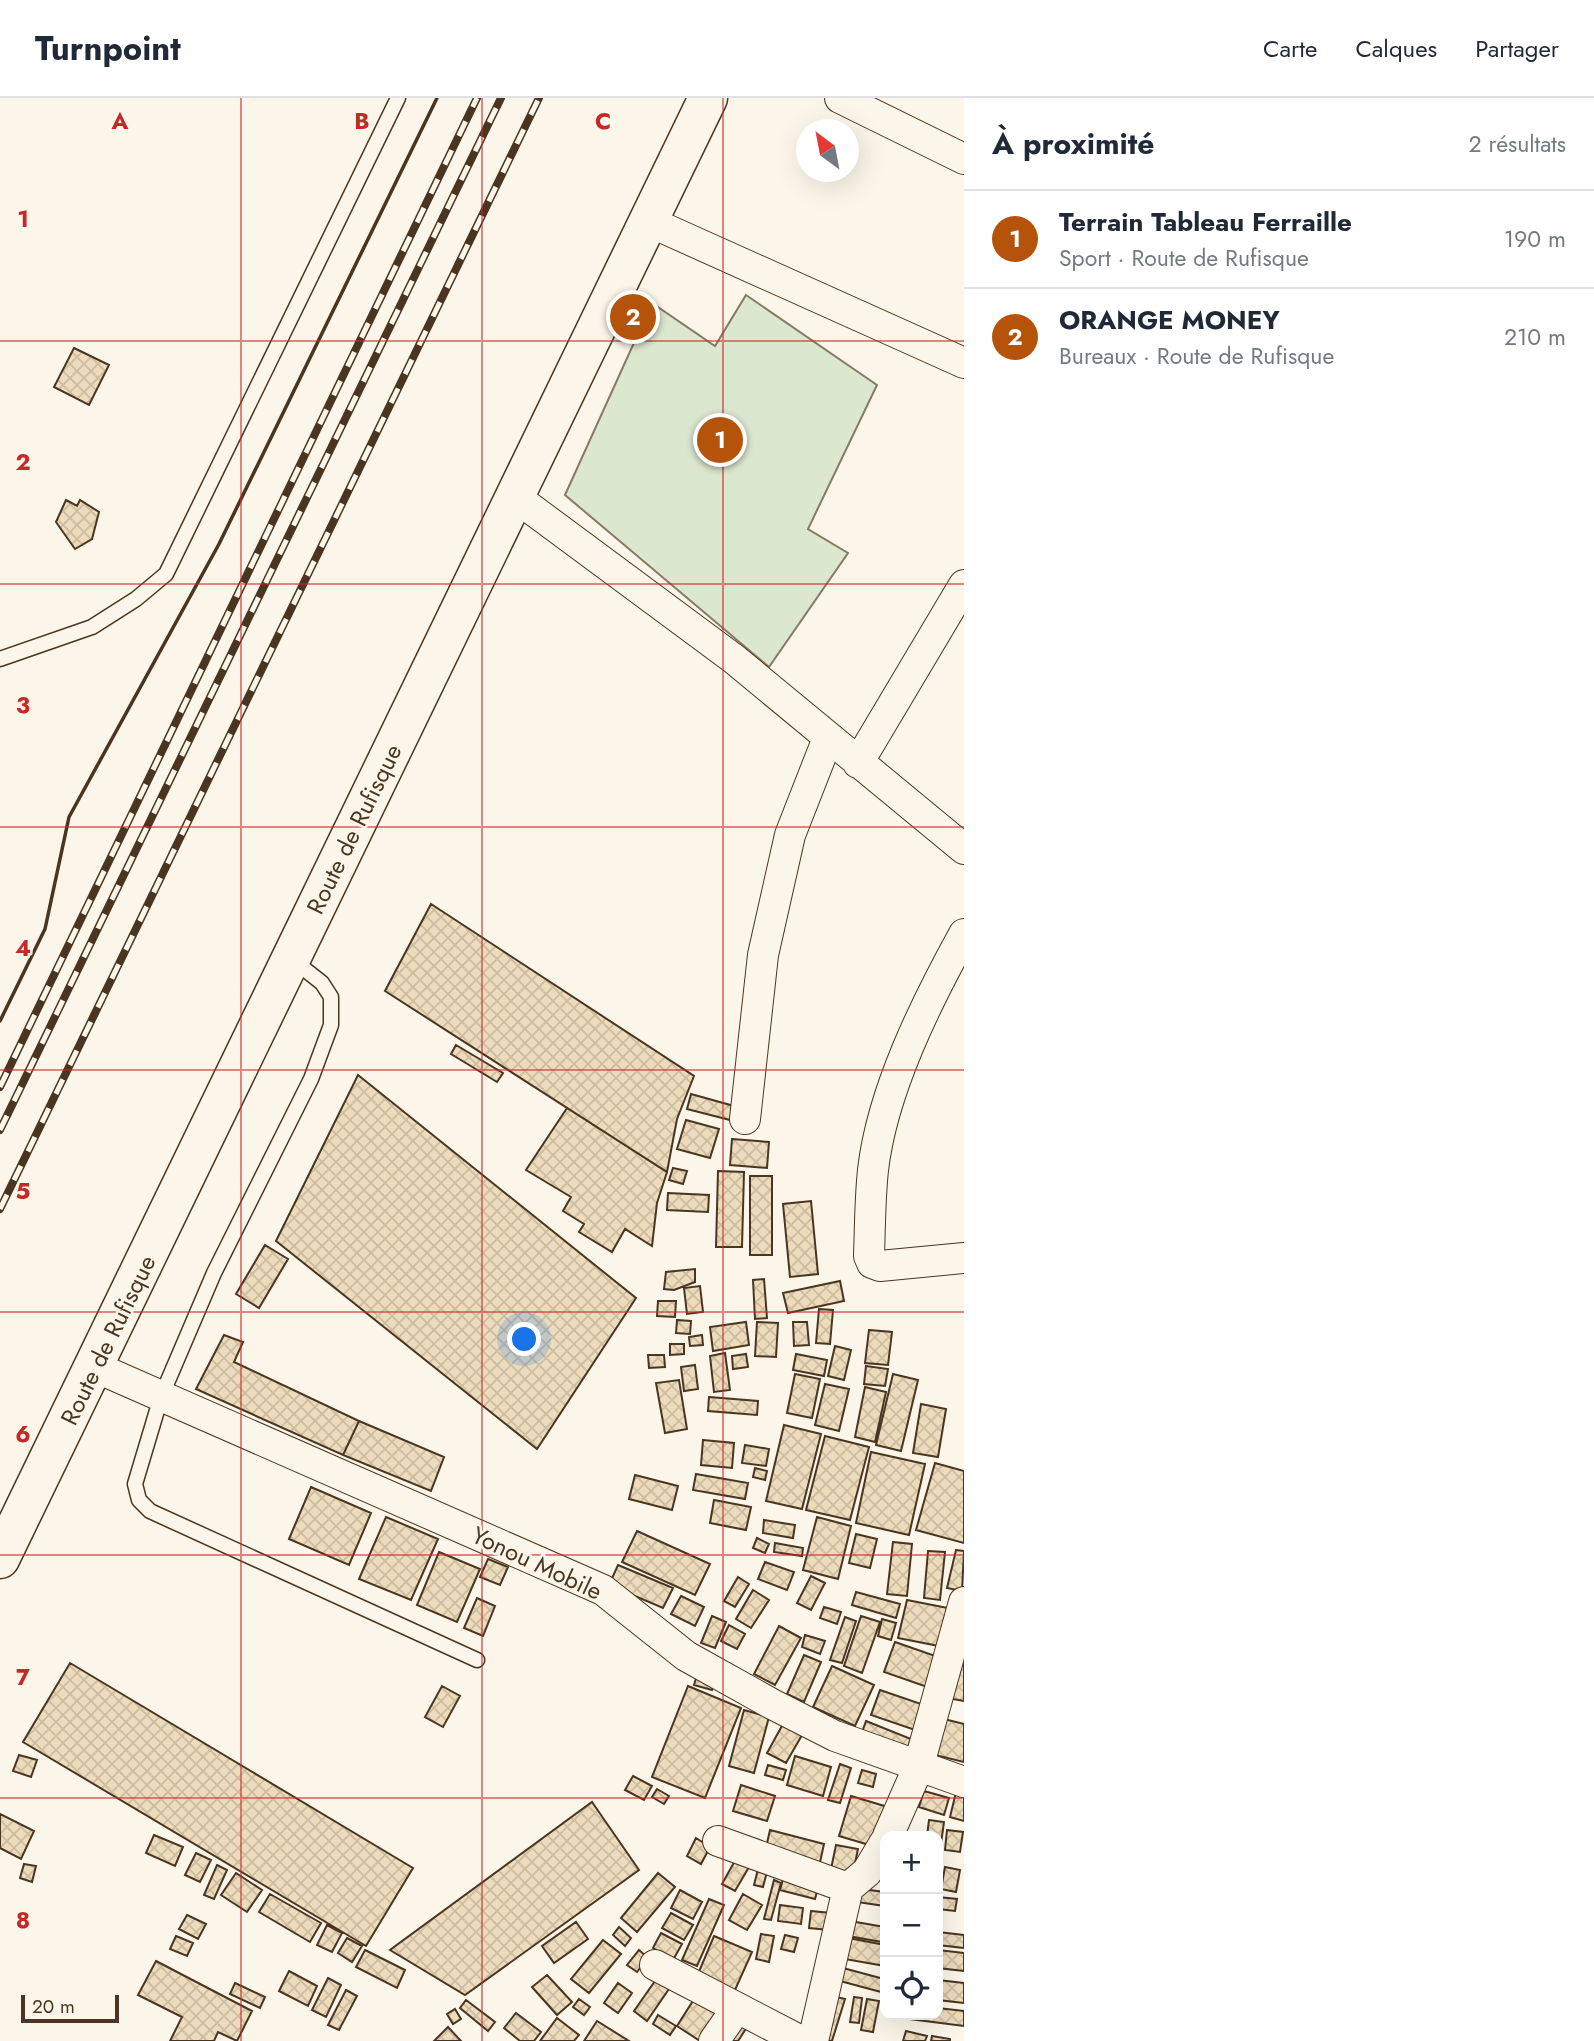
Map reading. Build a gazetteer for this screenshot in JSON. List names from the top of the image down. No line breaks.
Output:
{"streets":{"main road":["Route de Rufisque"],"street":["Yonou Mobile"]},"crossings":[["Route de Rufisque","Yonou Mobile"]],"scale_bar":"20 m","north":"top left","page":{"header":"Turnpoint","nav":["Carte","Calques","Partager"],"heading":["À proximité","2 résultats"],"list":[{"mark":"1","name":"Terrain Tableau Ferraille","note":"Sport · Route de Rufisque","value":"190 m"},{"mark":"2","name":"ORANGE MONEY","note":"Bureaux · Route de Rufisque","value":"210 m"}],"pins":["2","1"],"map_buttons":["+","−"],"scale":"20 m"},"grid":{"columns":["A","B","C"],"rows":["1","2","3","4","5","6","7","8"]}}
